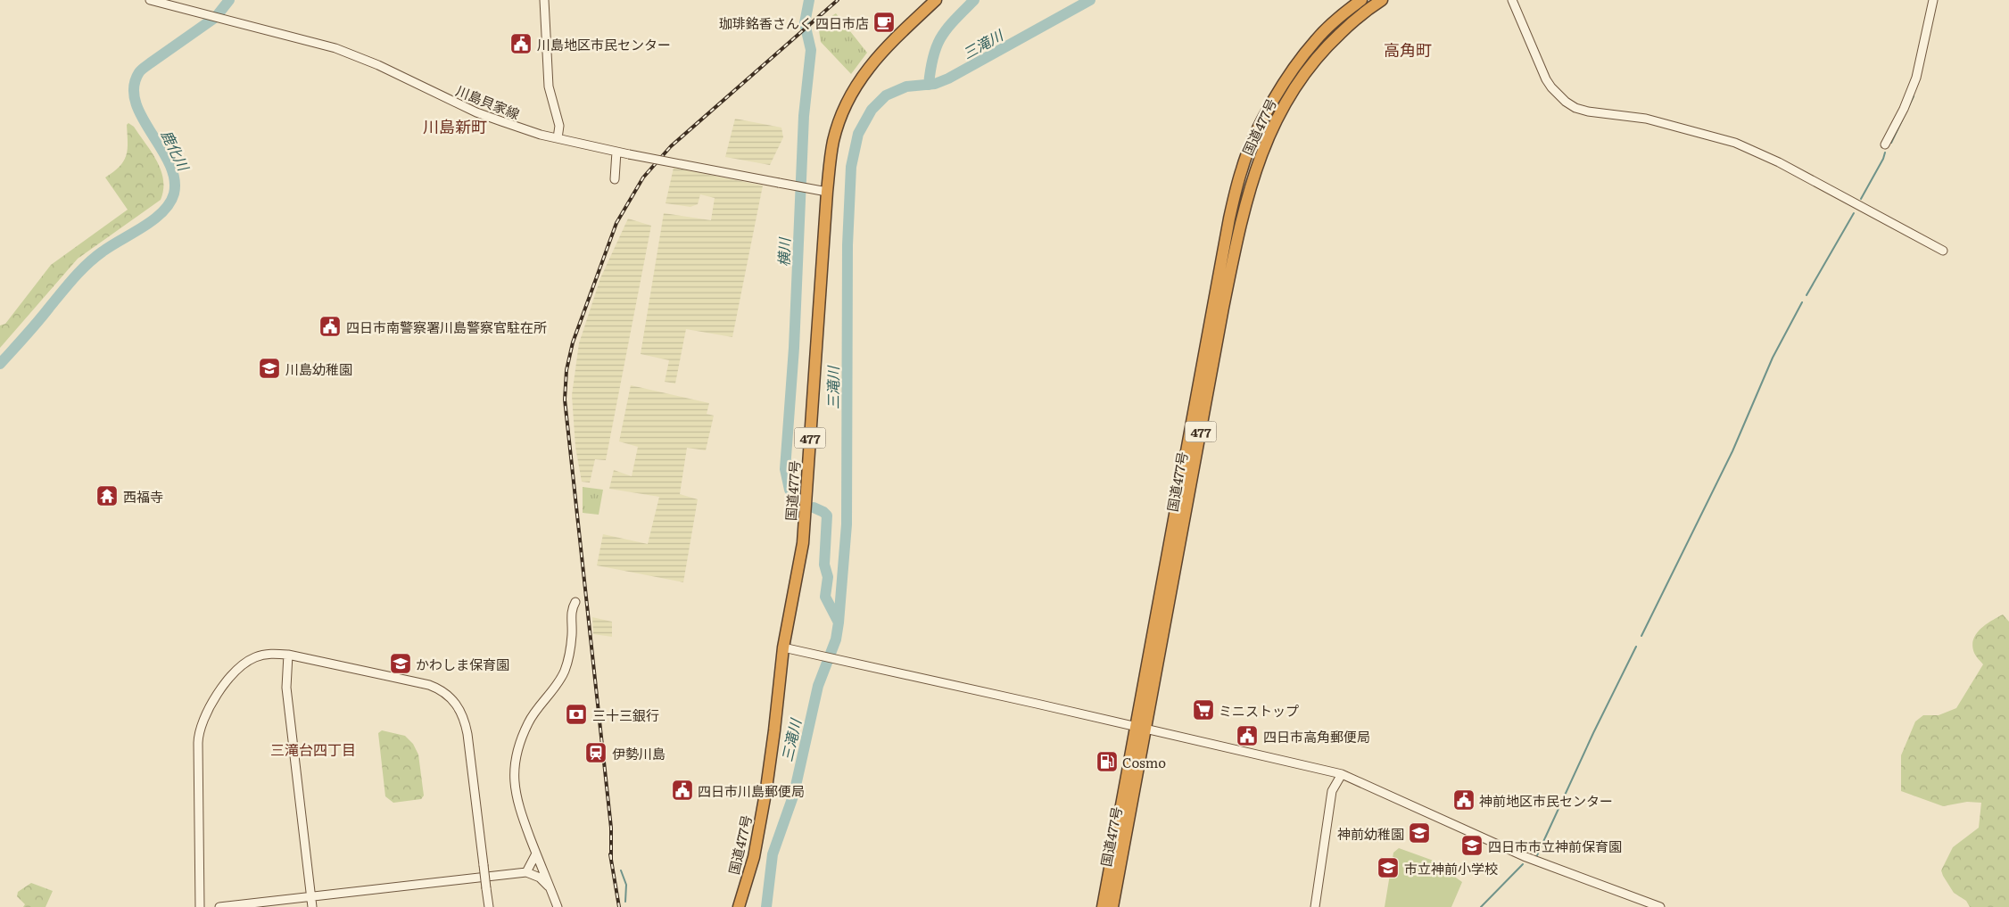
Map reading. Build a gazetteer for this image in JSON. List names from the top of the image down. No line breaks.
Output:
{"streets":{"highway":["国道477号","477"],"street":["川島貝家線"]},"crossings":[["川島貝家線","国道477号"]],"districts":["高角町","川島新町","三滝台四丁目"],"water":["三滝川","鹿化川","横川"],"places":{"cafe":["珈琲銘香さんく 四日市店"],"public building":["川島地区市民センター","四日市南警察署川島警察官駐在所","四日市高角郵便局","四日市川島郵便局","神前地区市民センター"],"school or university":["川島幼稚園","かわしま保育園","神前幼稚園","四日市市立神前保育園","市立神前小学校"],"temple":["西福寺"],"supermarket":["ミニストップ"],"bank":["三十三銀行"],"station":["伊勢川島"],"fuel station":["Cosmo"]}}
